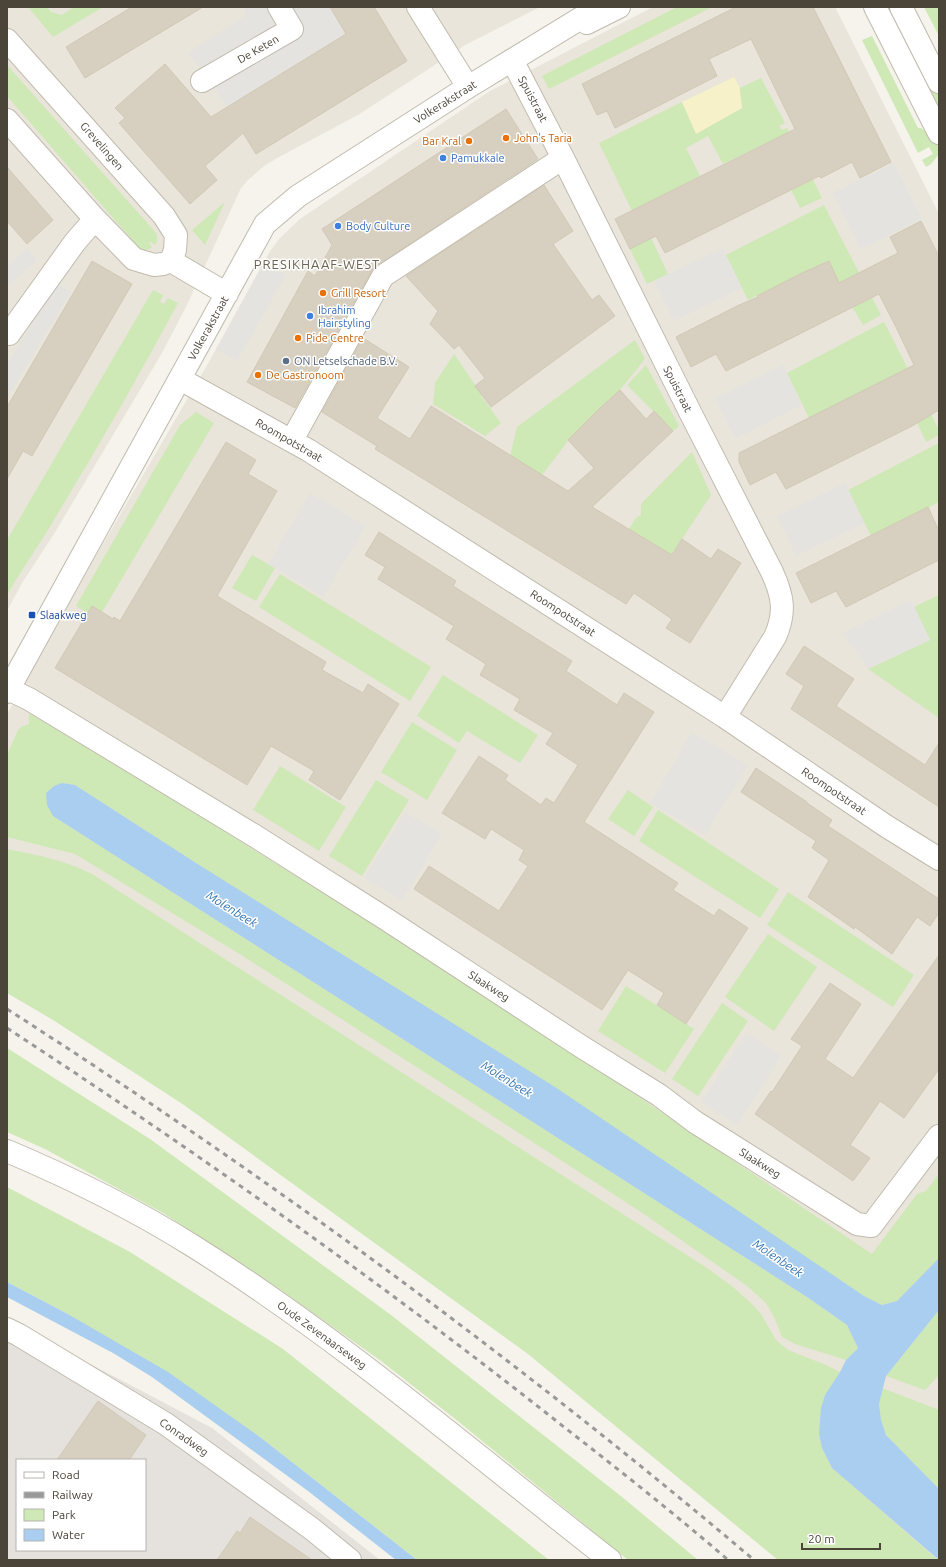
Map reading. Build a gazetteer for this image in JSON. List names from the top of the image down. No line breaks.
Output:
{"streets":{"street":["De Keten","Spuistraat","Volkerakstraat","Grevelingen","Roompotstraat","Slaakweg","Oude Zevenaarseweg","Conradweg"]},"crossings":[["Spuistraat","Volkerakstraat"],["Spuistraat","Roompotstraat"],["Volkerakstraat","Roompotstraat"],["Volkerakstraat","Slaakweg"]],"districts":["PRESIKHAAF-WEST"],"water":["Molenbeek"],"places":{"other":["John's Taria","Bar Kral","Pamukkale","Body Culture","Grill Resort","Ibrahim Hairstyling","Pide Centre","ON Letselschade B.V.","De Gastronoom"],"transit":["Slaakweg"]},"legend":["Road","Railway","Park","Water"],"scale_bar":"20 m"}
